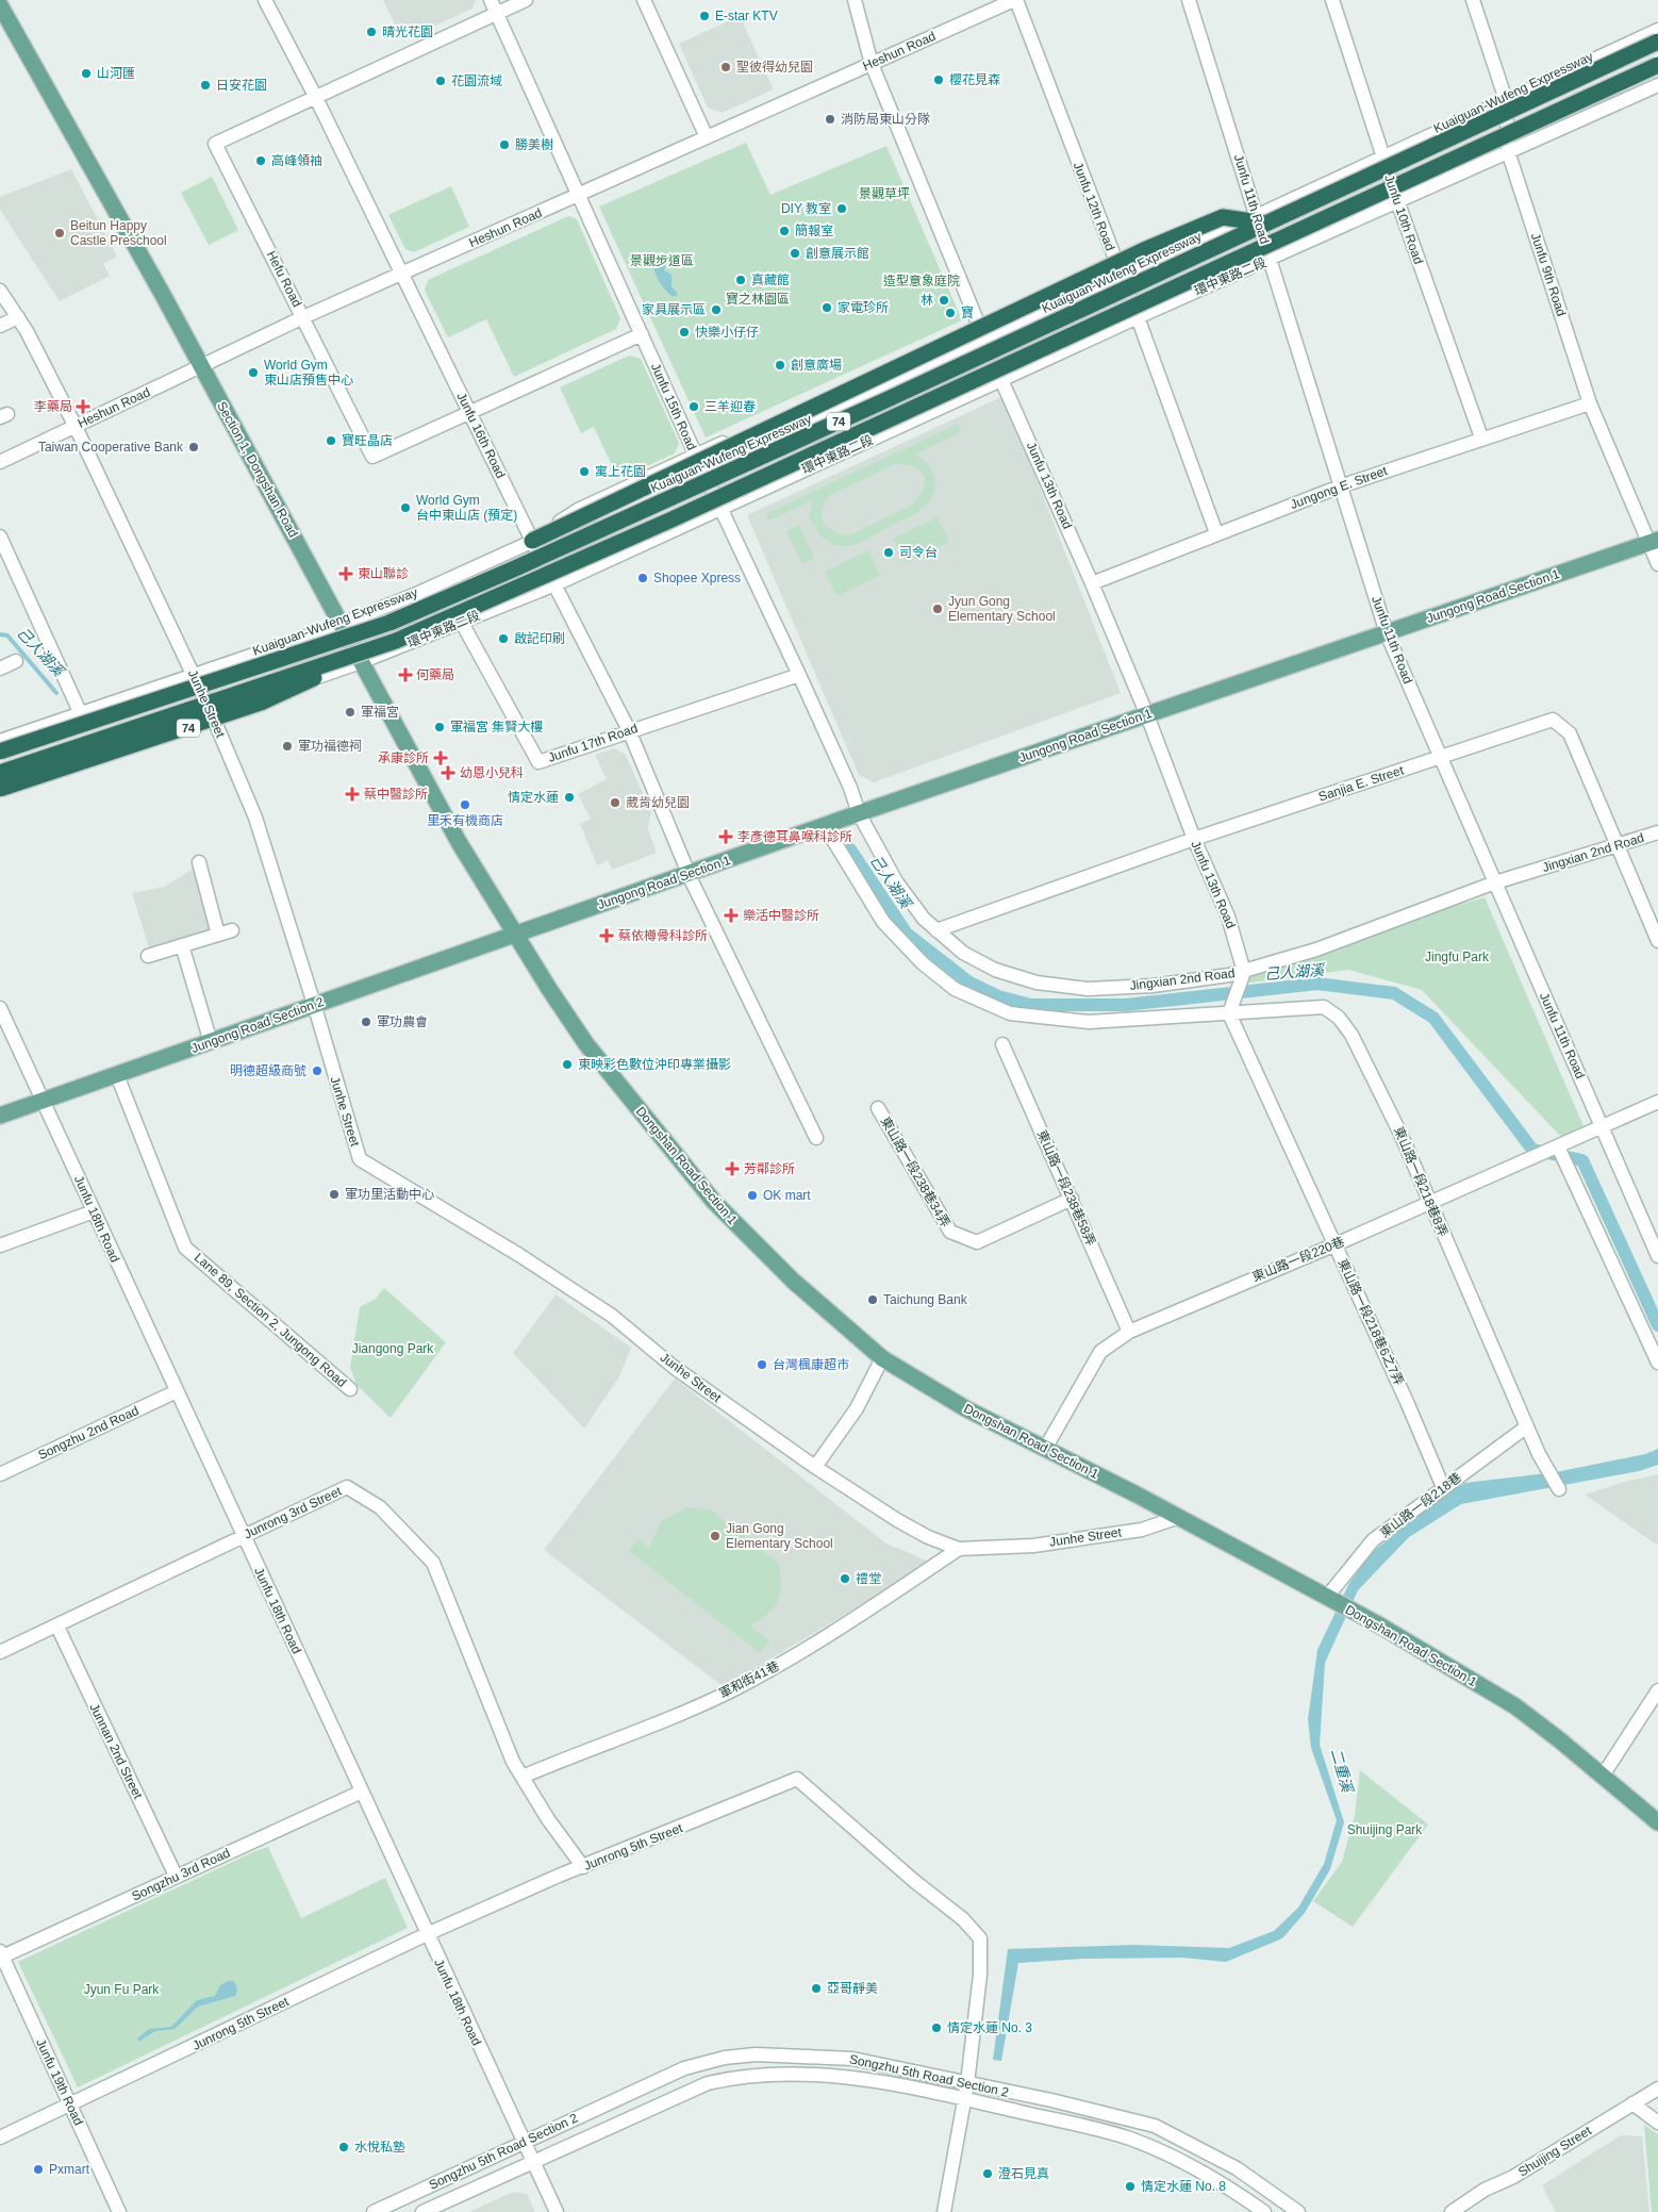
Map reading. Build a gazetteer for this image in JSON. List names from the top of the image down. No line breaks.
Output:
{"streets":{"highway":["Kuaiguan-Wufeng Expressway","74"],"main road":["Section 1, Dongshan Road","Jungong Road Section 1","Jungong Road Section 2","Dongshan Road Section 1"],"street":["Heshun Road","Junfu 11th Road","Junfu 12th Road","Junfu 10th Road","Junfu 9th Road","環中東路二段","Hefu Road","Junfu 15th Road","Junfu 16th Road","Junfu 13th Road","Jungong E. Street","Junhe Street","Junfu 17th Road","Sanjia E. Street","Jingxian 2nd Road","東山路一段238巷34弄","東山路一段218巷8弄","東山路一段238巷58弄","Junfu 18th Road","東山路一段220巷","Lane 89, Section 2, Jungong Road","東山路一段218巷6之7弄","Songzhu 2nd Road","東山路一段218巷","Junrong 3rd Street","軍和街41巷","Junnan 2nd Street","Junrong 5th Street","Songzhu 3rd Road","Songzhu 5th Road Section 2","Junfu 19th Road","Shuijing Street"]},"crossings":[["Heshun Road","Junfu 12th Road"],["Heshun Road","Hefu Road"],["Heshun Road","Junfu 15th Road"],["Heshun Road","Junfu 16th Road"],["Heshun Road","Section 1, Dongshan Road"],["Heshun Road","Junfu 13th Road"],["Heshun Road","Junhe Street"],["Kuaiguan-Wufeng Expressway","Junfu 11th Road"],["Kuaiguan-Wufeng Expressway","74"],["Junfu 11th Road","環中東路二段"],["Junfu 11th Road","74"],["Junfu 11th Road","Jungong E. Street"],["Junfu 11th Road","Jungong Road Section 1"],["Junfu 11th Road","Sanjia E. Street"],["Junfu 11th Road","Jingxian 2nd Road"],["Junfu 11th Road","東山路一段220巷"],["Junfu 12th Road","環中東路二段"],["Junfu 12th Road","Jungong E. Street"],["Junfu 10th Road","環中東路二段"],["Junfu 10th Road","Jungong E. Street"],["Junfu 9th Road","環中東路二段"],["Junfu 9th Road","Jungong E. Street"],["Junfu 9th Road","Jungong Road Section 1"],["環中東路二段","Junfu 15th Road"],["環中東路二段","74"],["環中東路二段","Junfu 16th Road"],["環中東路二段","Section 1, Dongshan Road"],["環中東路二段","Junfu 13th Road"],["環中東路二段","Junhe Street"],["環中東路二段","Junfu 17th Road"],["Hefu Road","Junfu 15th Road"],["Hefu Road","Junfu 16th Road"],["Junfu 15th Road","Jungong Road Section 1"],["Junfu 15th Road","Junfu 17th Road"],["Junfu 15th Road","Jingxian 2nd Road"],["74","Junfu 16th Road"],["74","Section 1, Dongshan Road"],["Junfu 16th Road","Jungong Road Section 1"],["Junfu 16th Road","Junfu 17th Road"],["Section 1, Dongshan Road","Jungong Road Section 1"],["Section 1, Dongshan Road","Jungong Road Section 2"],["Section 1, Dongshan Road","Dongshan Road Section 1"],["Junfu 13th Road","Jungong E. Street"],["Junfu 13th Road","Jungong Road Section 1"],["Junfu 13th Road","Sanjia E. Street"],["Junfu 13th Road","Jingxian 2nd Road"],["Jungong Road Section 1","Jingxian 2nd Road"],["Jungong Road Section 1","Jungong Road Section 2"],["Jungong Road Section 1","Dongshan Road Section 1"],["Jungong Road Section 1","東山路一段218巷8弄"],["Junhe Street","Jungong Road Section 2"],["Junhe Street","Dongshan Road Section 1"],["Junhe Street","軍和街41巷"],["Sanjia E. Street","Jingxian 2nd Road"],["Jungong Road Section 2","Dongshan Road Section 1"],["Jungong Road Section 2","Junfu 18th Road"],["Jungong Road Section 2","Lane 89, Section 2, Jungong Road"],["Dongshan Road Section 1","東山路一段220巷"],["Dongshan Road Section 1","東山路一段218巷"],["東山路一段238巷34弄","東山路一段238巷58弄"],["東山路一段218巷8弄","東山路一段220巷"],["東山路一段218巷8弄","東山路一段218巷6之7弄"],["東山路一段218巷8弄","東山路一段218巷"],["東山路一段238巷58弄","東山路一段220巷"],["Junfu 18th Road","Songzhu 2nd Road"],["Junfu 18th Road","Junrong 3rd Street"],["Junfu 18th Road","Junrong 5th Street"],["Junfu 18th Road","Songzhu 3rd Road"],["Junfu 18th Road","Songzhu 5th Road Section 2"],["東山路一段220巷","東山路一段218巷6之7弄"],["東山路一段218巷6之7弄","東山路一段218巷"],["Junrong 3rd Street","軍和街41巷"],["Junrong 3rd Street","Junnan 2nd Street"],["Junrong 3rd Street","Junrong 5th Street"],["Junnan 2nd Street","Songzhu 3rd Road"],["Junrong 5th Street","Songzhu 5th Road Section 2"],["Junrong 5th Street","Junfu 19th Road"],["Songzhu 3rd Road","Junfu 19th Road"]],"water":["己人湖溪","二重溪"],"parks":["景觀草坪","景觀步道區","造型意象庭院","寶之林園區","Jingfu Park","Jiangong Park","Shuijing Park","Jyun Fu Park"],"places":{"other":["E-star KTV","晴光花園","聖彼得幼兒園","山河匯","櫻花見森","花園流域","日安花園","消防局東山分隊","勝美樹","高峰領袖","DIY 教室","簡報室","Beitun Happy Castle Preschool","創意展示館","真藏館","林","家電珍所","家具展示區","寶","快樂小仔仔","創意廣場","World Gym 東山店預售中心","三羊迎春","寶旺晶店","Taiwan Cooperative Bank","寓上花園","World Gym 台中東山店 (預定)","司令台","Shopee Xpress","Jyun Gong Elementary School","啟記印刷","軍福宮","軍福宮 集賢大樓","軍功福德祠","情定水蓮","葳肯幼兒園","里禾有機商店","軍功農會","東映彩色數位沖印專業攝影","明德超級商號","軍功里活動中心","OK mart","Taichung Bank","台灣楓康超市","Jian Gong Elementary School","禮堂","亞哥靜美","情定水蓮 No. 3","水悅私塾","Pxmart","澄石見真","情定水蓮 No. 8"],"health":["李藥局","東山聯診","何藥局","承康診所","幼恩小兒科","蔡中醫診所","李彥德耳鼻喉科診所","樂活中醫診所","蔡依樽骨科診所","芳鄰診所"]}}
